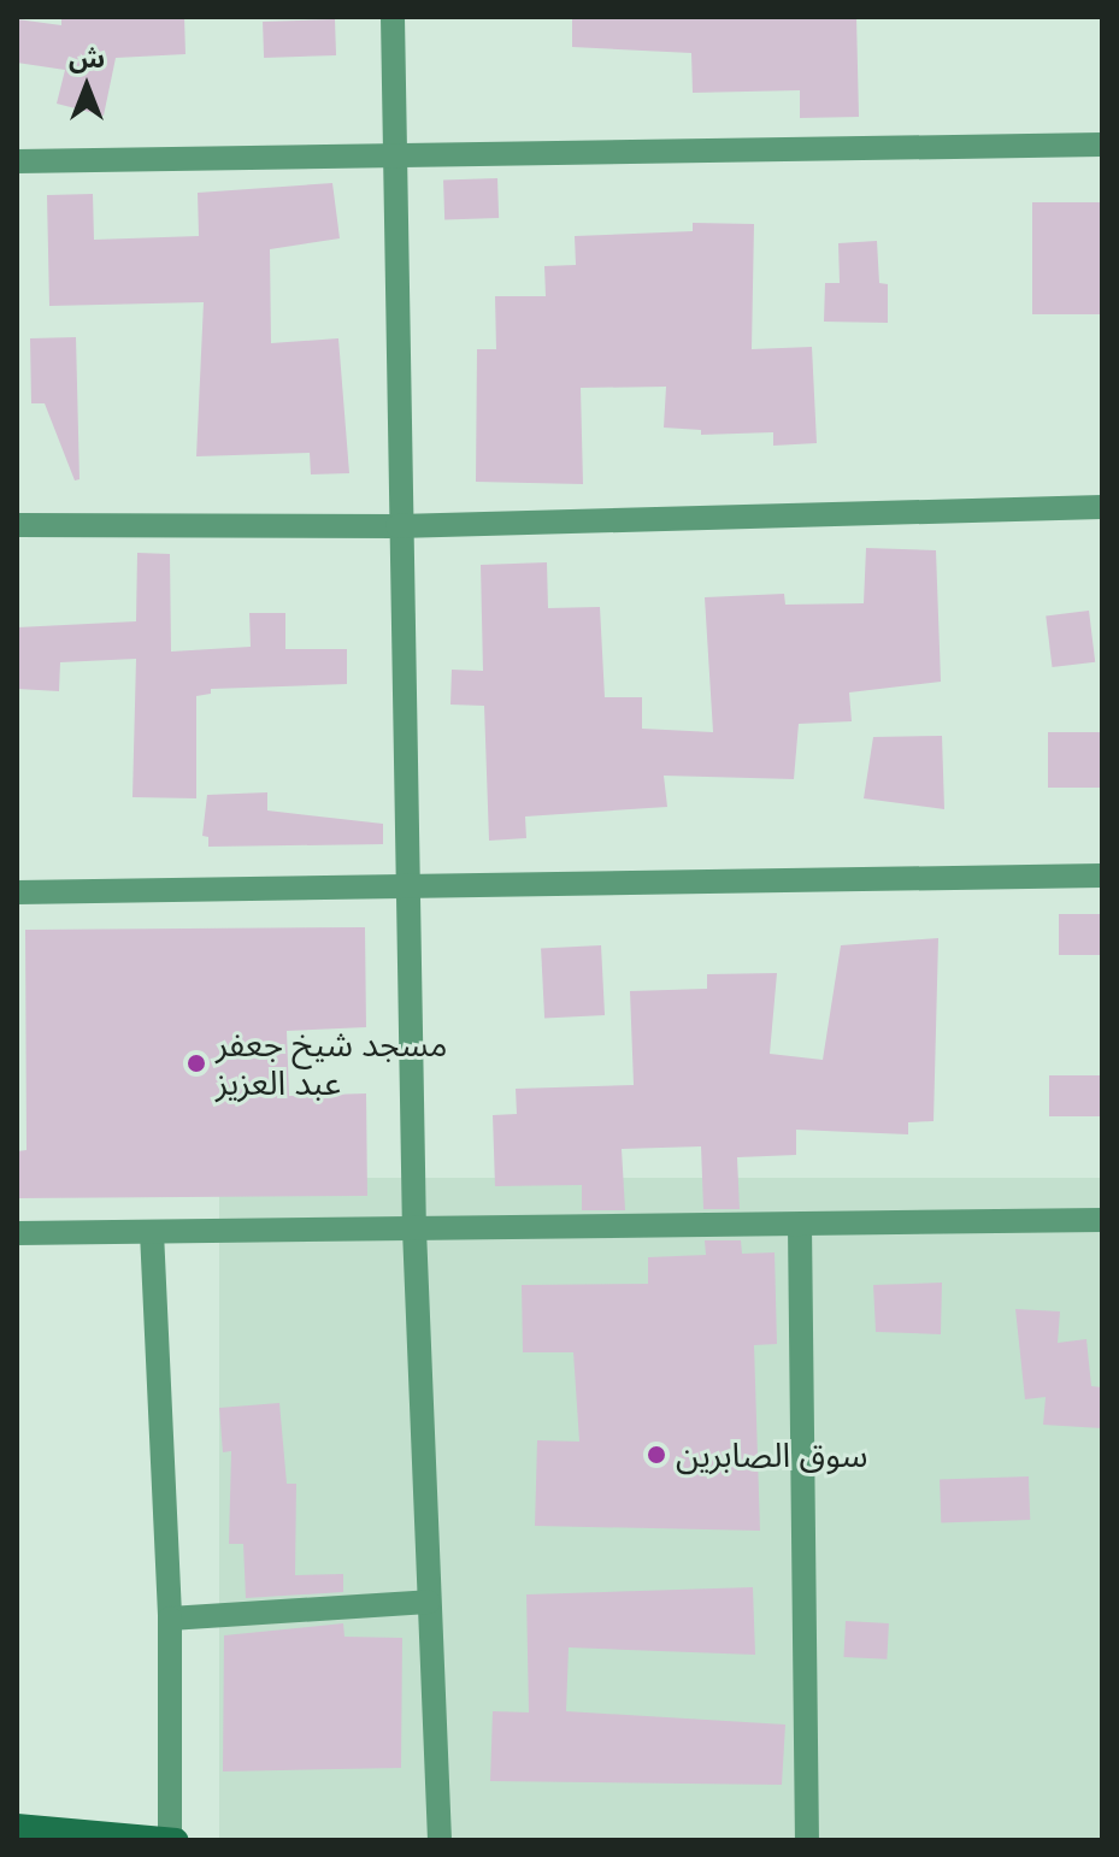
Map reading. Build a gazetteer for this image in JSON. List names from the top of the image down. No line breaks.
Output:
{"places":["مسجد شيخ جعفر عبد العزيز","سوق الصابرين"],"north":"top"}
